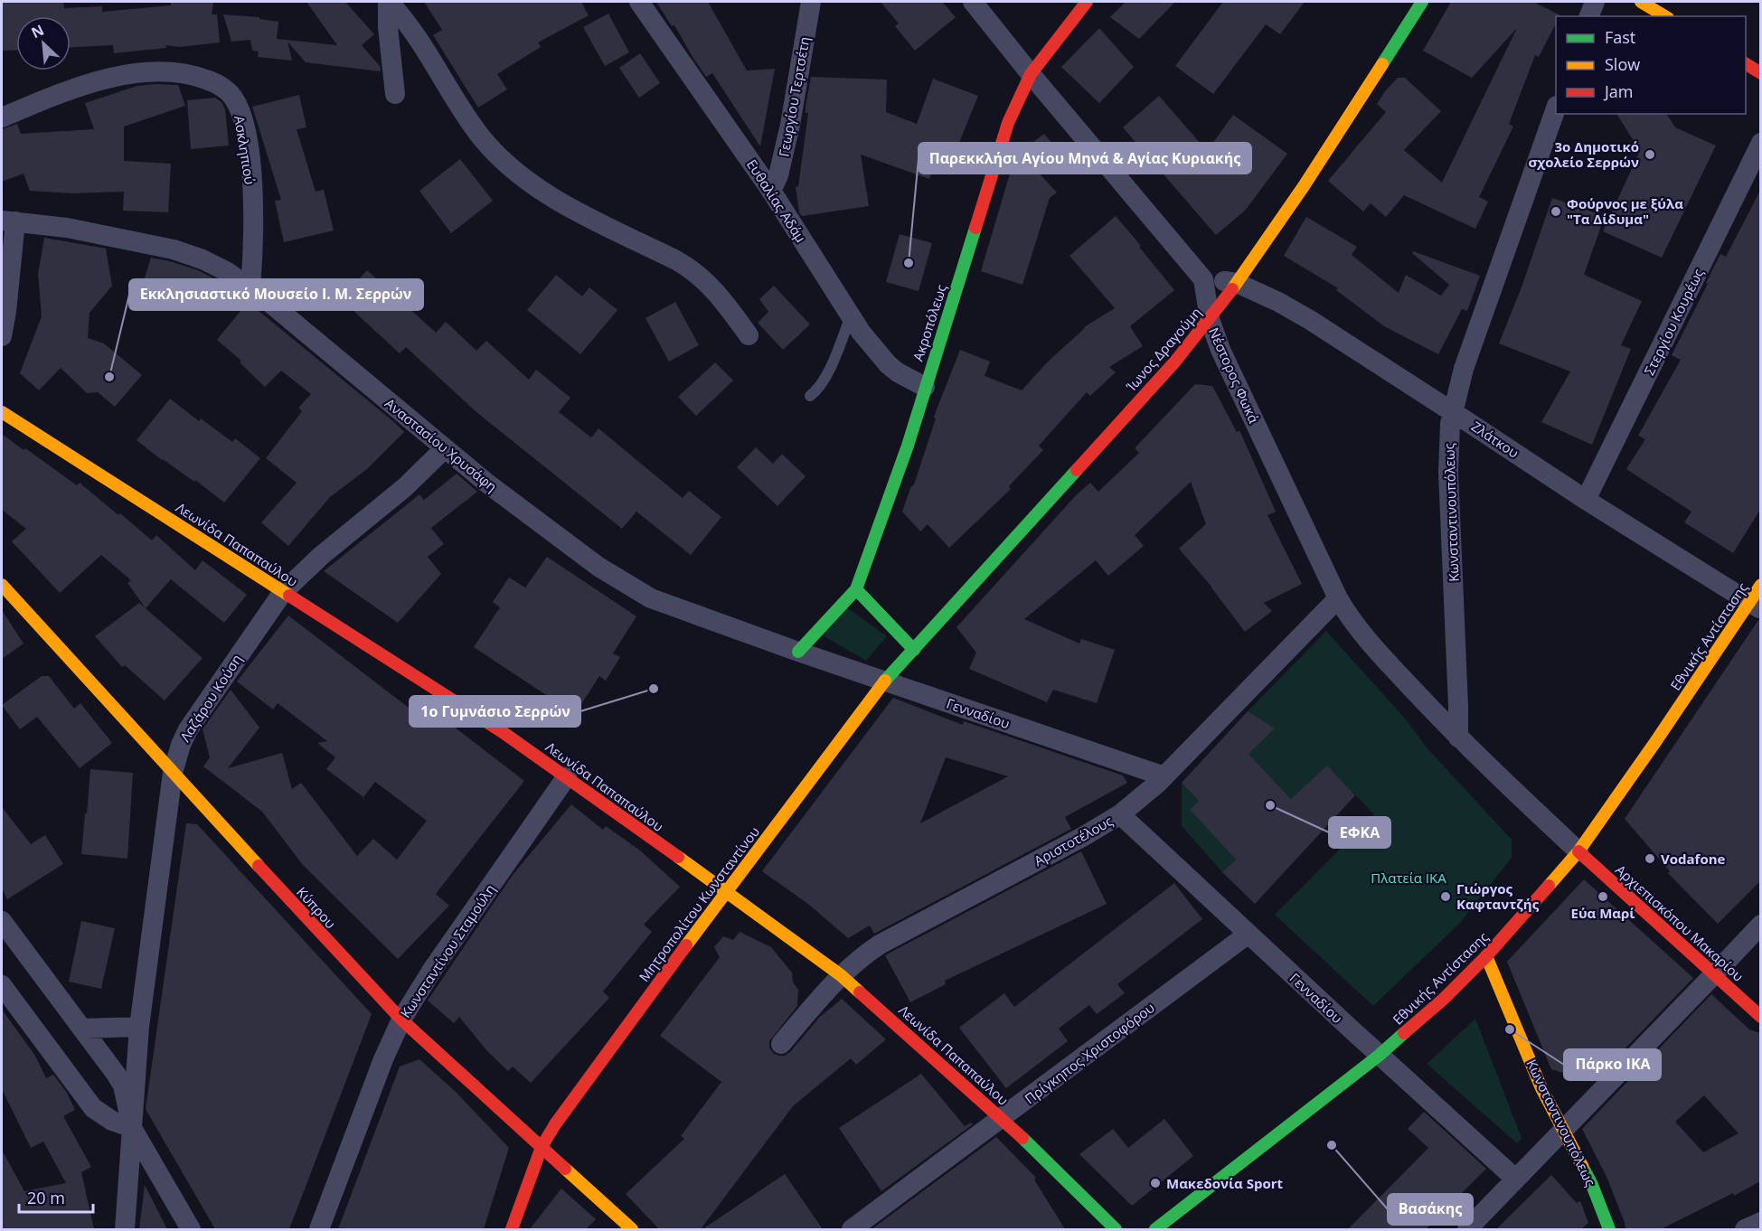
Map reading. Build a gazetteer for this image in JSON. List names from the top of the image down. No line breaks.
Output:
{"streets":{"main road":["Ακροπόλεως","Ίωνος Δραγούμη","Κωνσταντινουπόλεως","Λεωνίδα Παπαπαύλου","Εθνικής Αντίστασης","Μητροπολίτου Κωνσταντίνου","Κύπρου","Αρχιεπισκόπου Μακαρίου"],"street":["Γεωργίου Τερτσέτη","Ασκληπιού","Ευθαλίας Αδάμ","Στεργίου Κουρέως","Νέστορος Φωκά","Ζλάτκου","Αναστασίου Χρυσάφη","Λαζάρου Κούση","Γενναδίου","Αριστοτέλους","Κωνσταντίνου Σταμούλη","Πρίγκηπος Χριστοφόρου"]},"crossings":[["Γεωργίου Τερτσέτη","Ευθαλίας Αδάμ"],["Ασκληπιού","Αναστασίου Χρυσάφη"],["Ευθαλίας Αδάμ","Ακροπόλεως"],["Στεργίου Κουρέως","Ζλάτκου"],["Ίωνος Δραγούμη","Νέστορος Φωκά"],["Ίωνος Δραγούμη","Ζλάτκου"],["Ίωνος Δραγούμη","Αναστασίου Χρυσάφη"],["Ίωνος Δραγούμη","Γενναδίου"],["Ίωνος Δραγούμη","Μητροπολίτου Κωνσταντίνου"],["Νέστορος Φωκά","Ζλάτκου"],["Νέστορος Φωκά","Κωνσταντινουπόλεως"],["Νέστορος Φωκά","Αριστοτέλους"],["Ζλάτκου","Κωνσταντινουπόλεως"],["Ζλάτκου","Εθνικής Αντίστασης"],["Αναστασίου Χρυσάφη","Λαζάρου Κούση"],["Αναστασίου Χρυσάφη","Γενναδίου"],["Αναστασίου Χρυσάφη","Μητροπολίτου Κωνσταντίνου"],["Κωνσταντινουπόλεως","Εθνικής Αντίστασης"],["Λεωνίδα Παπαπαύλου","Λαζάρου Κούση"],["Λεωνίδα Παπαπαύλου","Αριστοτέλους"],["Λεωνίδα Παπαπαύλου","Μητροπολίτου Κωνσταντίνου"],["Λεωνίδα Παπαπαύλου","Κωνσταντίνου Σταμούλη"],["Λεωνίδα Παπαπαύλου","Πρίγκηπος Χριστοφόρου"],["Εθνικής Αντίστασης","Γενναδίου"],["Εθνικής Αντίστασης","Αρχιεπισκόπου Μακαρίου"],["Λαζάρου Κούση","Κύπρου"],["Γενναδίου","Αριστοτέλους"],["Γενναδίου","Μητροπολίτου Κωνσταντίνου"],["Γενναδίου","Πρίγκηπος Χριστοφόρου"],["Μητροπολίτου Κωνσταντίνου","Κύπρου"],["Κύπρου","Κωνσταντίνου Σταμούλη"]],"parks":["Πλατεία ΙΚΑ"],"places":["3ο Δημοτικό σχολείο Σερρών","Φούρνος με ξύλα \"Τα Δίδυμα\"","Παρεκκλήσι Αγίου Μηνά & Αγίας Κυριακής","Εκκλησιαστικό Μουσείο Ι. Μ. Σερρών","1ο Γυμνάσιο Σερρών","ΕΦΚΑ","Vodafone","Γιώργος Καφταντζής","Εύα Μαρί","Πάρκο ΙΚΑ","Βασάκης","Μακεδονία Sport"],"legend":["Fast","Slow","Jam"],"scale_bar":"20 m","north":"top left"}
